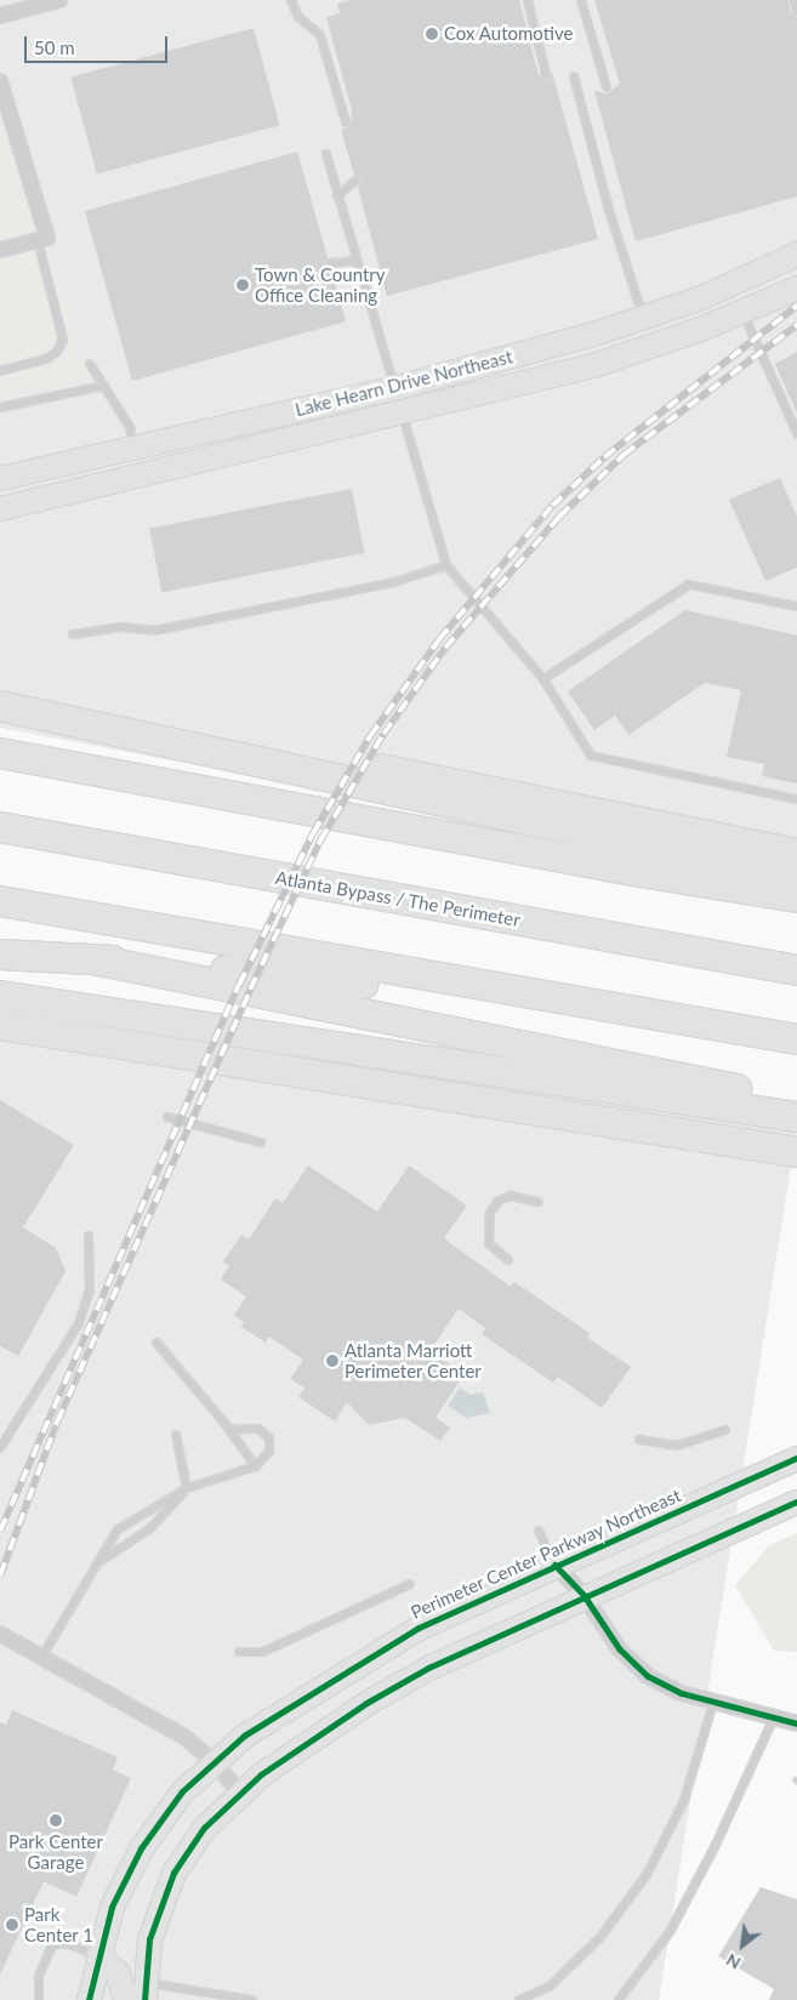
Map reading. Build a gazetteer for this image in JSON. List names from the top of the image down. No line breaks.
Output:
{"streets":{"highway":["Atlanta Bypass / The Perimeter"],"main road":["Lake Hearn Drive Northeast","Perimeter Center Parkway Northeast"]},"places":["Cox Automotive","Town & Country Office Cleaning","Atlanta Marriott Perimeter Center","Park Center Garage","Park Center 1"],"scale_bar":"50 m","north":"bottom left"}
